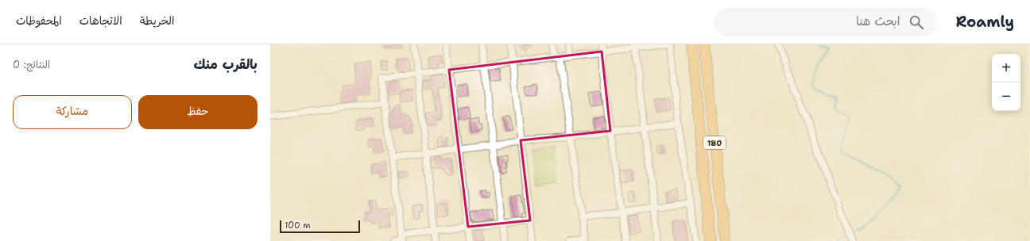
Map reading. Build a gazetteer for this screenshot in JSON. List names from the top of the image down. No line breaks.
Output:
{"streets":{"highway":["180"]},"scale_bar":"100 m","page":{"header":"Roamly","search":"ابحث هنا","nav":["الخريطة","الاتجاهات","المحفوظات"],"heading":["بالقرب منك","النتائج: 0"],"map_buttons":["+","−"],"buttons":["حفظ","مشاركة"],"scale":"100 m"}}
